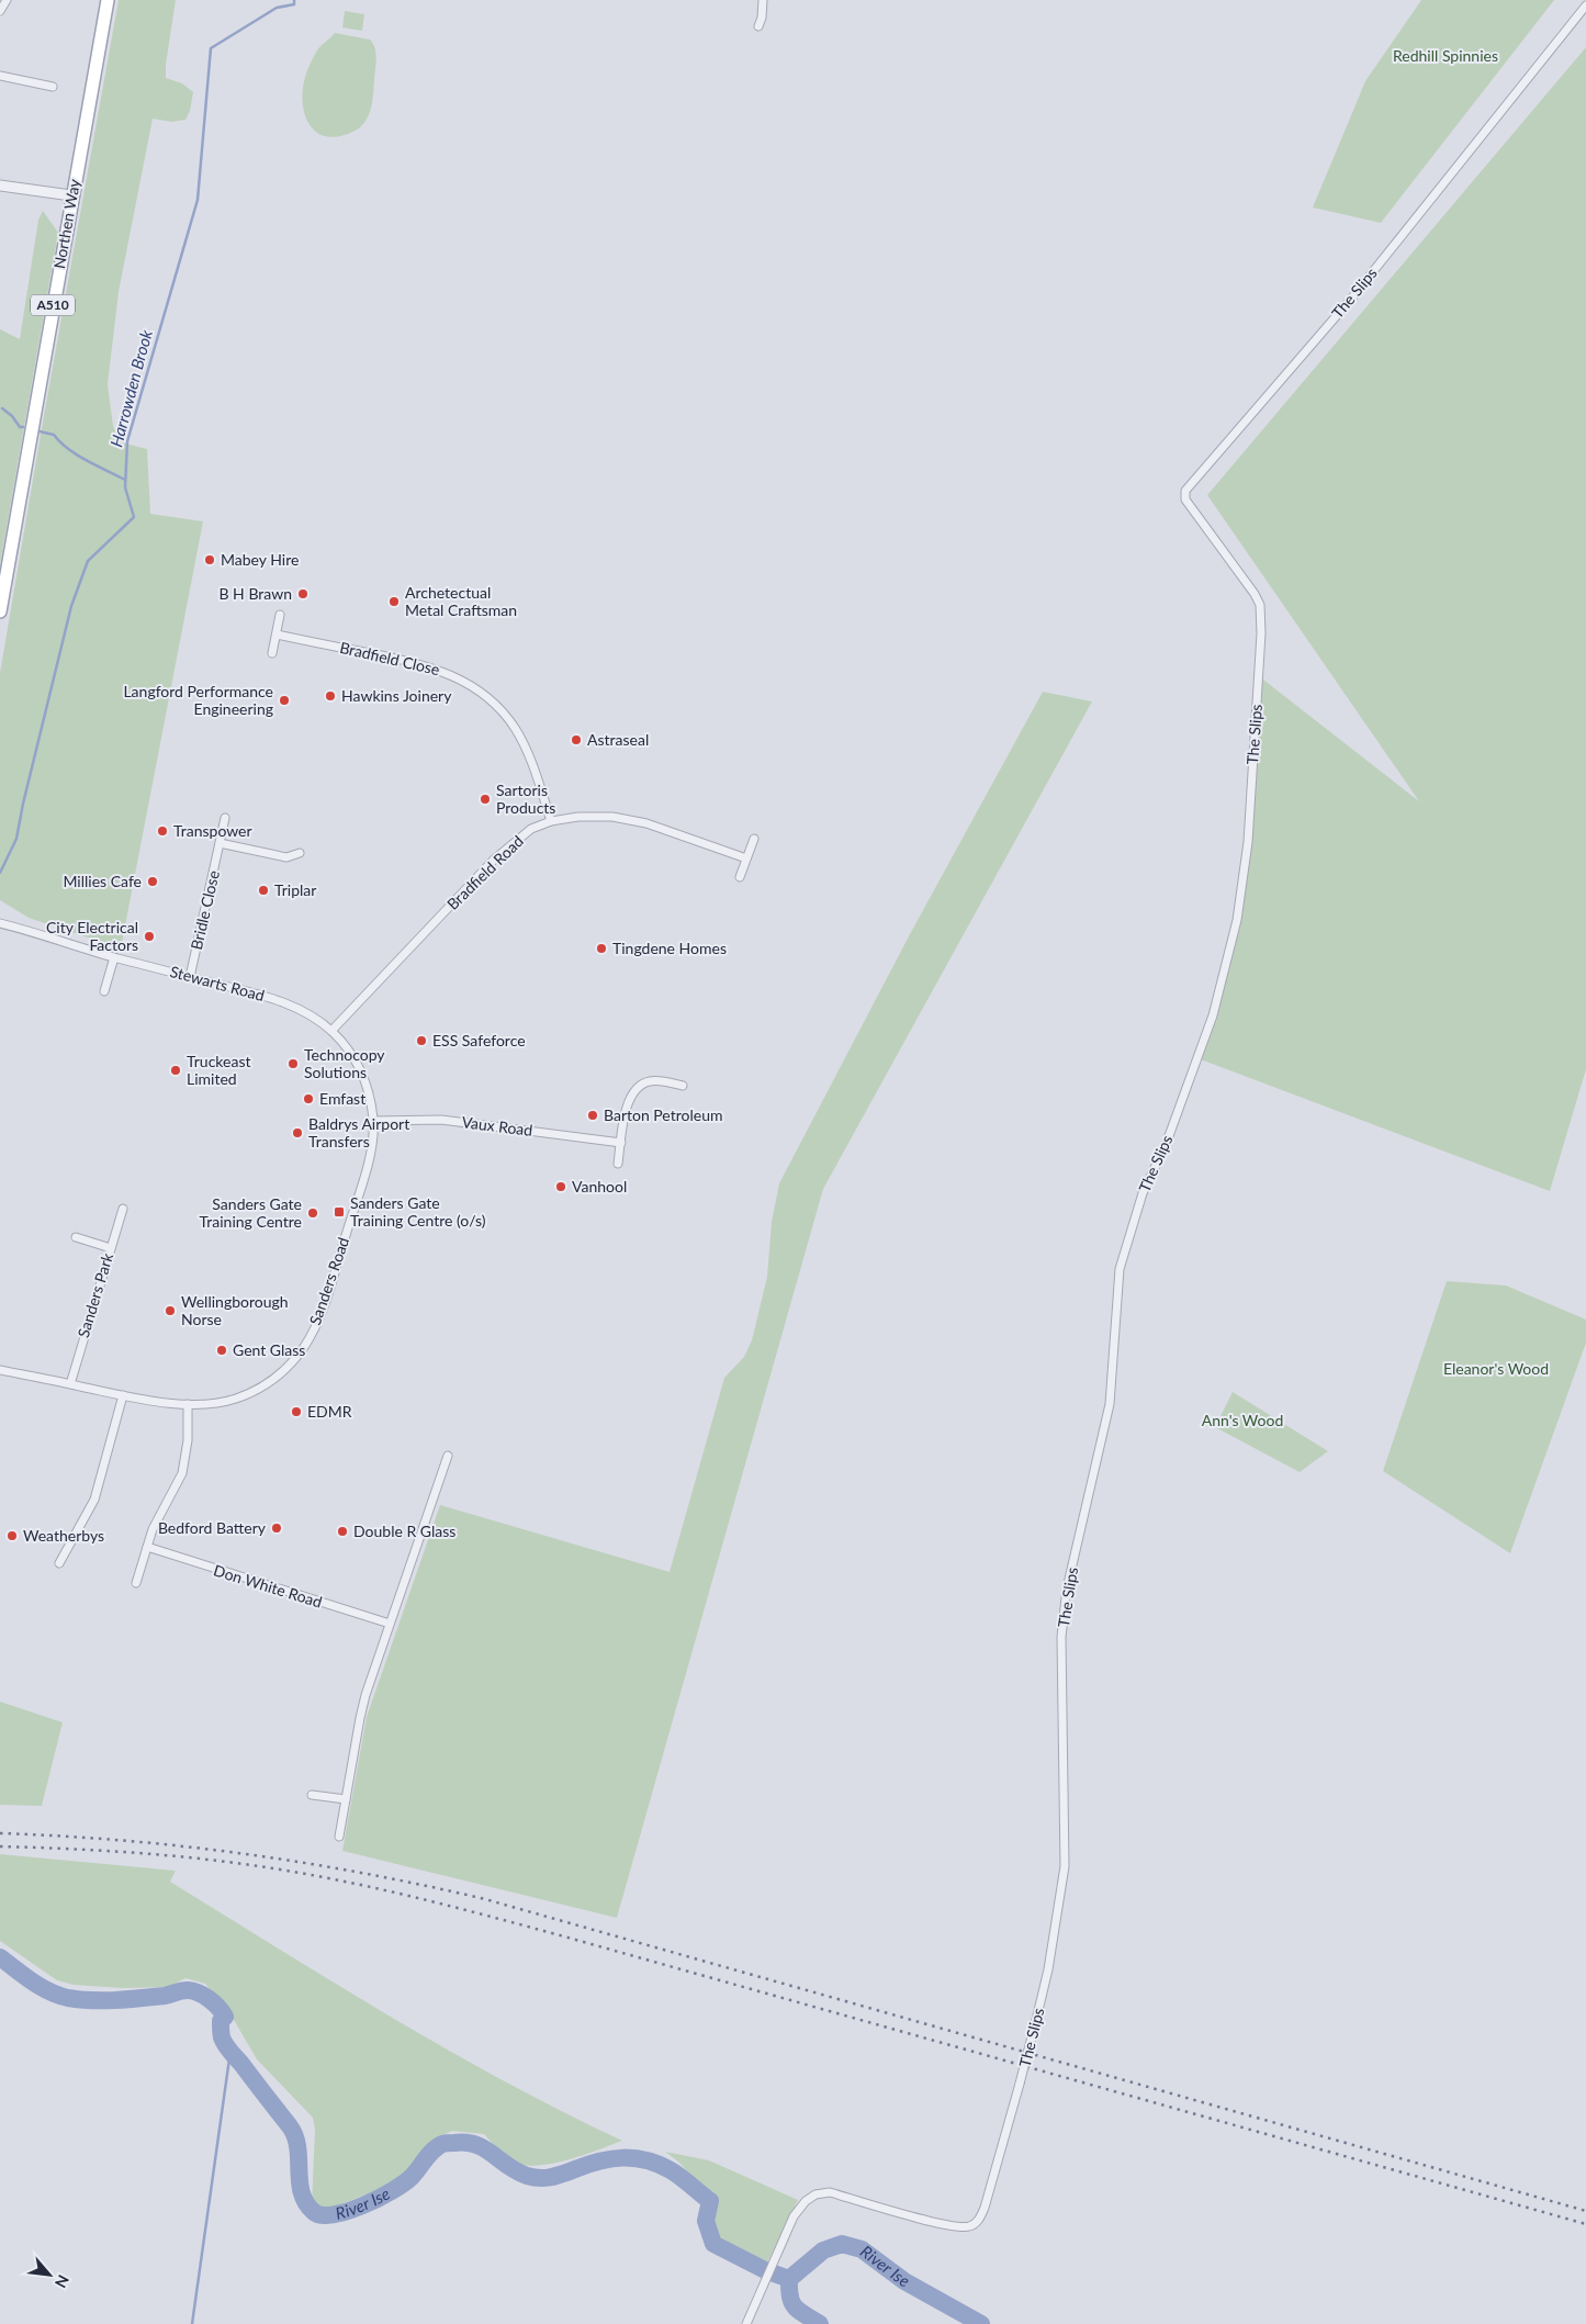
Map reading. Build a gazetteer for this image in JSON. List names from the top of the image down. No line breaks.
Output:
{"streets":{"main road":["Northen Way","A510"],"street":["The Slips","Bradfield Close","Bradfield Road","Bridle Close","Stewarts Road","Vaux Road","Sanders Road","Sanders Park","Don White Road"]},"crossings":[["Bradfield Close","Bradfield Road"],["Bradfield Road","Stewarts Road"],["Bridle Close","Stewarts Road"],["Stewarts Road","Vaux Road"],["Stewarts Road","Sanders Road"],["Vaux Road","Sanders Road"],["Sanders Road","Sanders Park"]],"water":["Harrowden Brook","River Ise"],"parks":["Redhill Spinnies","Eleanor's Wood","Ann's Wood"],"places":{"other":["Mabey Hire","B H Brawn","Archetectual Metal Craftsman","Hawkins Joinery","Langford Performance Engineering","Astraseal","Sartoris Products","Transpower","Millies Cafe","Triplar","City Electrical Factors","Tingdene Homes","ESS Safeforce","Technocopy Solutions","Truckeast Limited","Emfast","Barton Petroleum","Baldrys Airport Transfers","Vanhool","Sanders Gate Training Centre","Wellingborough Norse","Gent Glass","EDMR","Bedford Battery","Double R Glass","Weatherbys"],"transit":["Sanders Gate Training Centre (o/s)"]},"north":"bottom right"}
